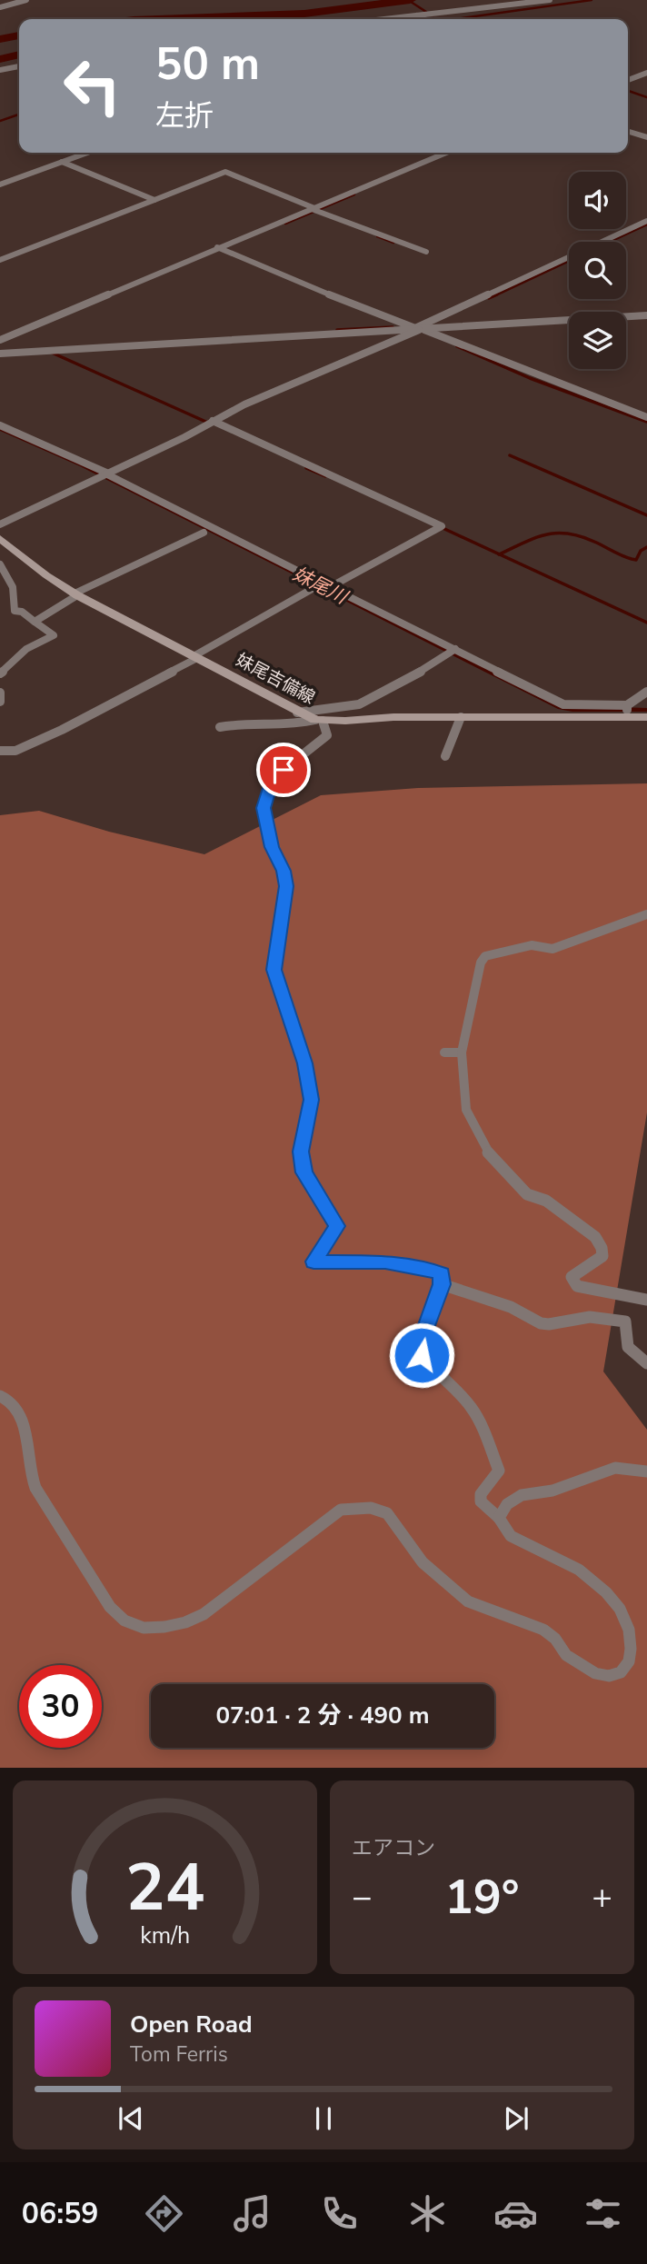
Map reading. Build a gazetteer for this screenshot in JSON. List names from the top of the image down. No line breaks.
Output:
{"streets":{"main road":["妹尾吉備線"]},"water":["妹尾川"],"page":{"turn":["50 m","左折"],"limit":"30","trip":"07:01 · 2 分 · 490 m","tile":"エアコン","heat":["−","19°","+"],"song":["Open Road","Tom Ferris"],"tabs":"06:59","gauge":["24","km/h"]}}
